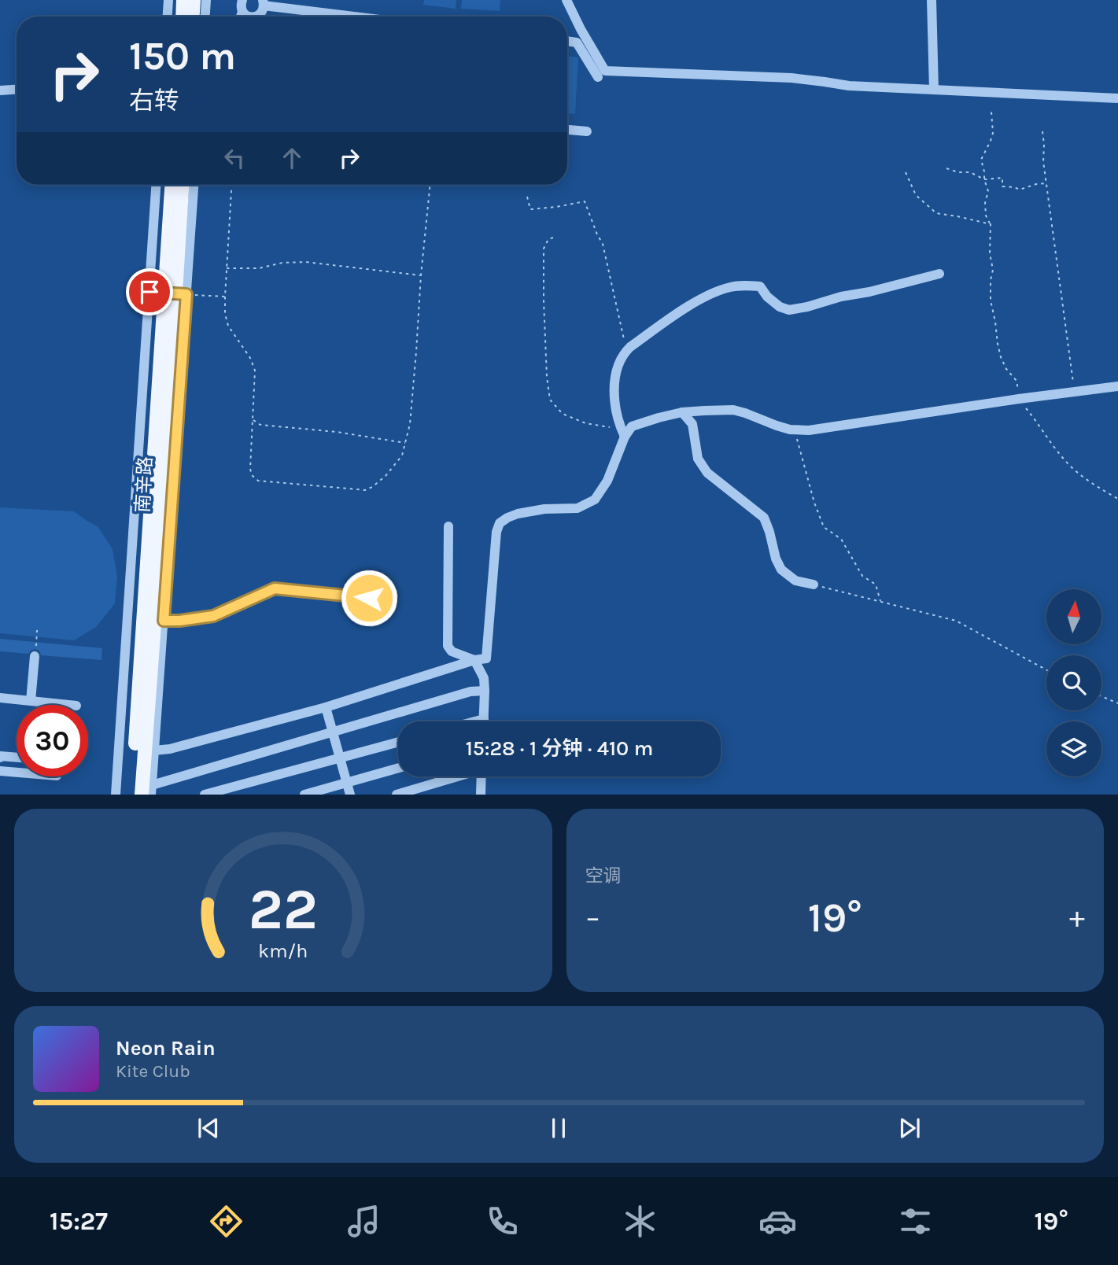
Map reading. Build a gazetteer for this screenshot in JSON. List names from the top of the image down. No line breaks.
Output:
{"streets":{"main road":["南辛路"]},"north":"top","page":{"turn":["150 m","右转"],"limit":"30","trip":"15:28 · 1 分钟 · 410 m","tile":"空调","heat":["−","19°","+"],"song":["Neon Rain","Kite Club"],"tabs":["15:27","19°"],"gauge":["22","km/h"]}}
